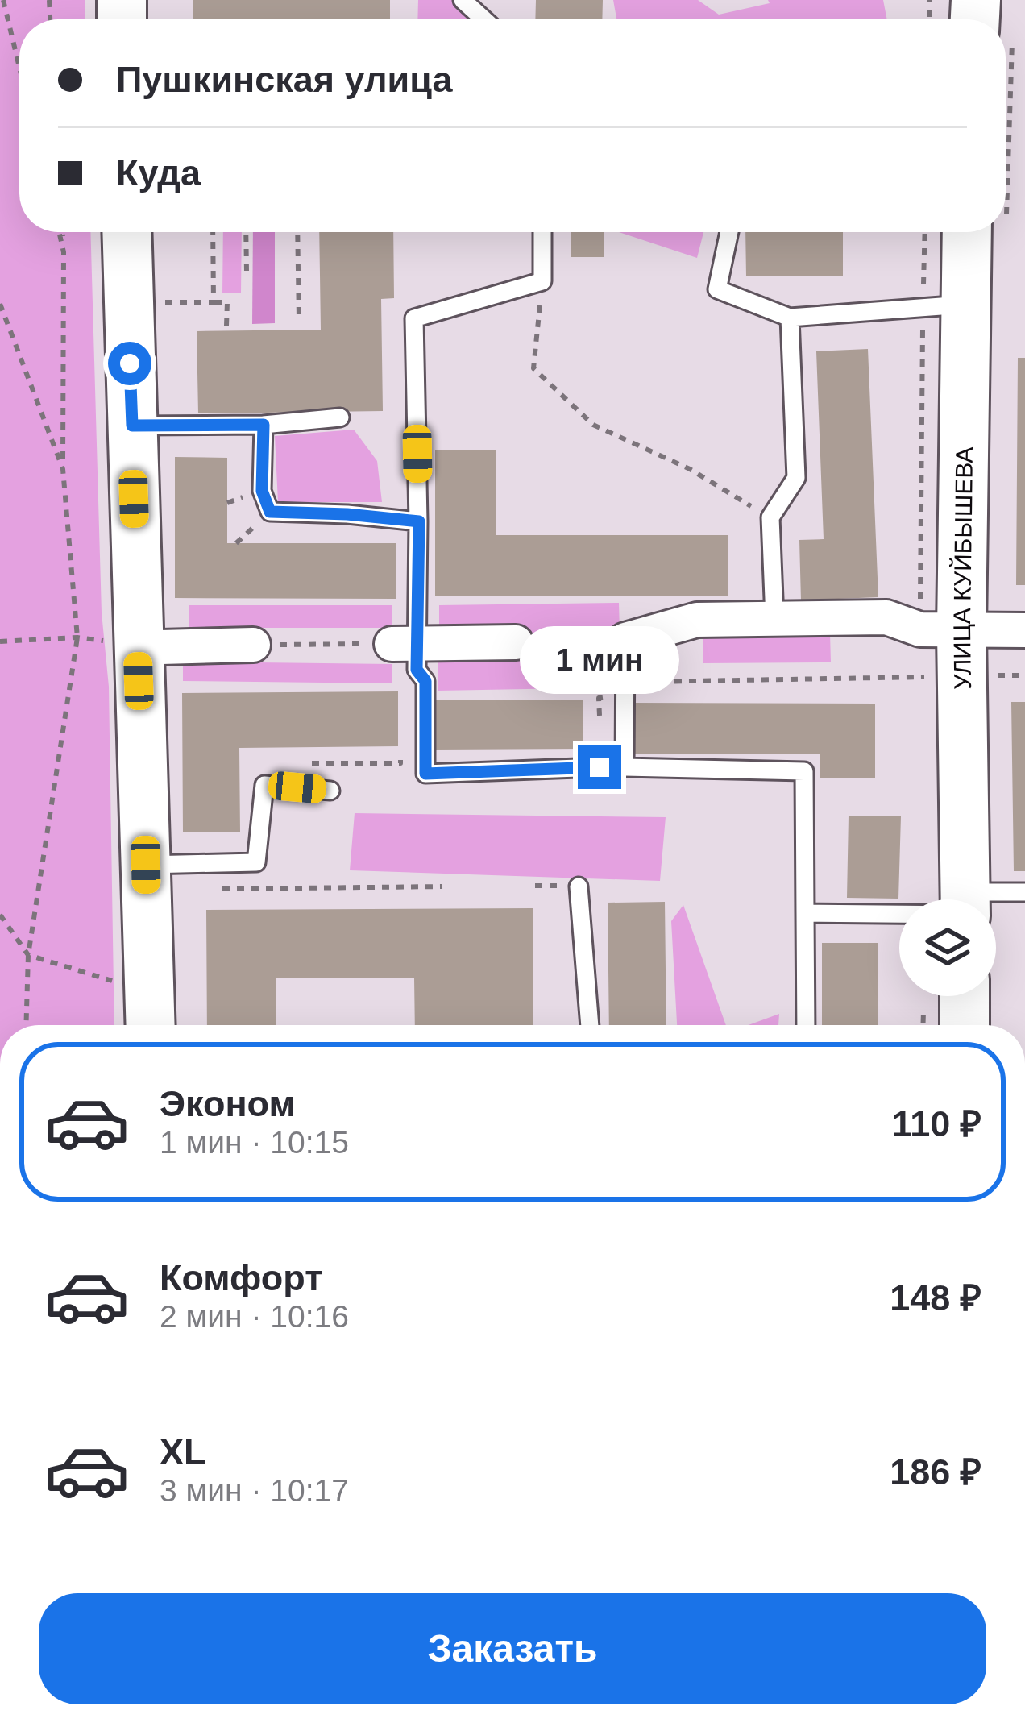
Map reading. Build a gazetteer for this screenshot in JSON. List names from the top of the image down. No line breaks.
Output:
{"streets":{"street":["УЛИЦА КУЙБЫШЕВА"]},"page":{"banner":["Пушкинская улица","Куда"],"bubble":"1 мин","list":[{"name":"Эконом","note":"1 мин · 10:15","value":"110 ₽"},{"name":"Комфорт","note":"2 мин · 10:16","value":"148 ₽"},{"name":"XL","note":"3 мин · 10:17","value":"186 ₽"}],"buttons":"Заказать"}}
